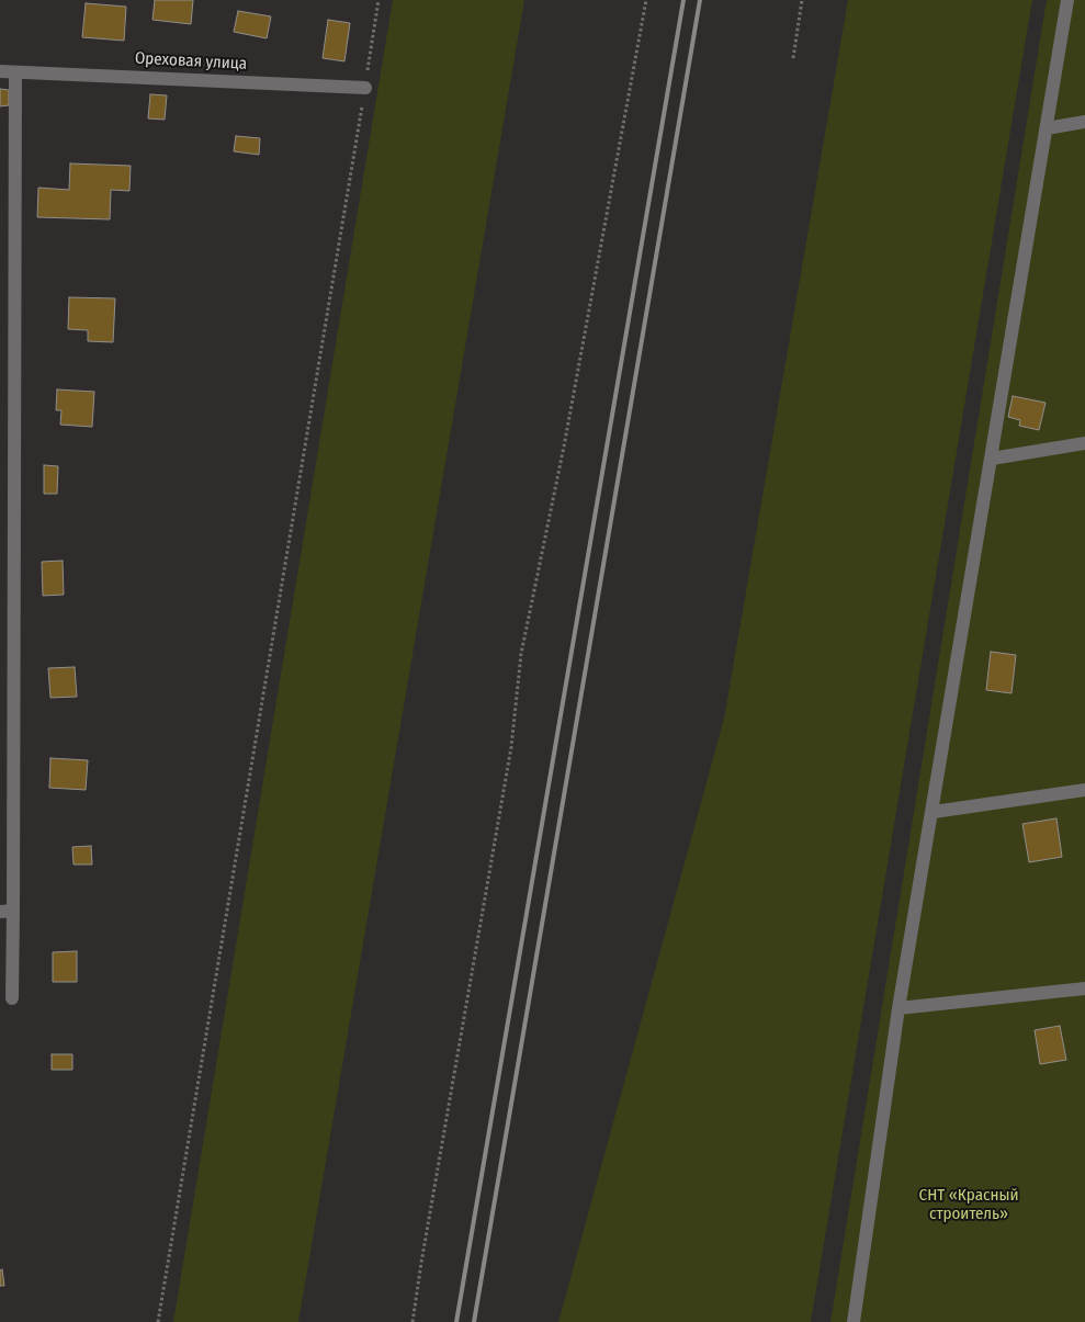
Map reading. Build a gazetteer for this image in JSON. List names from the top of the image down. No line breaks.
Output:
{"streets":{"street":["Ореховая улица"]},"parks":["СНТ «Красный строитель»"]}
